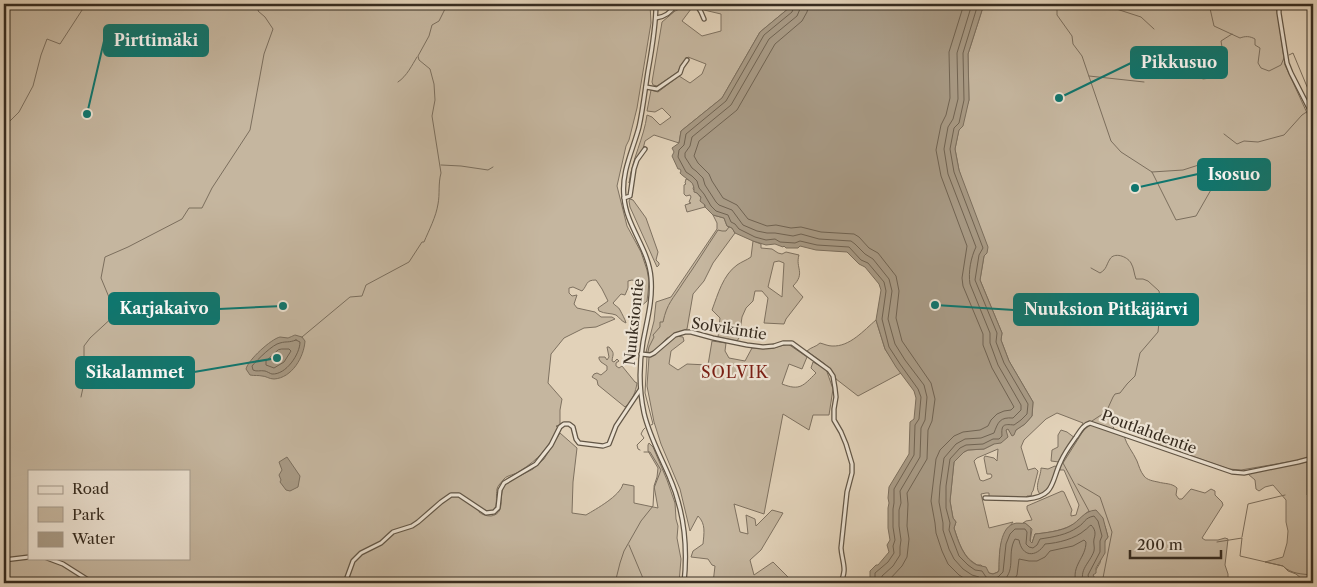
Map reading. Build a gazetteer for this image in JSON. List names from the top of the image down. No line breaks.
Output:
{"streets":{"street":["Nuuksiontie","Solvikintie","Poutlahdentie"]},"crossings":[["Nuuksiontie","Solvikintie"]],"districts":["SOLVIK"],"places":["Pikkusuo","Pirttimäki","Isosuo","Nuuksion Pitkäjärvi","Karjakaivo","Sikalammet"],"legend":["Road","Park","Water"],"scale_bar":"200 m"}
